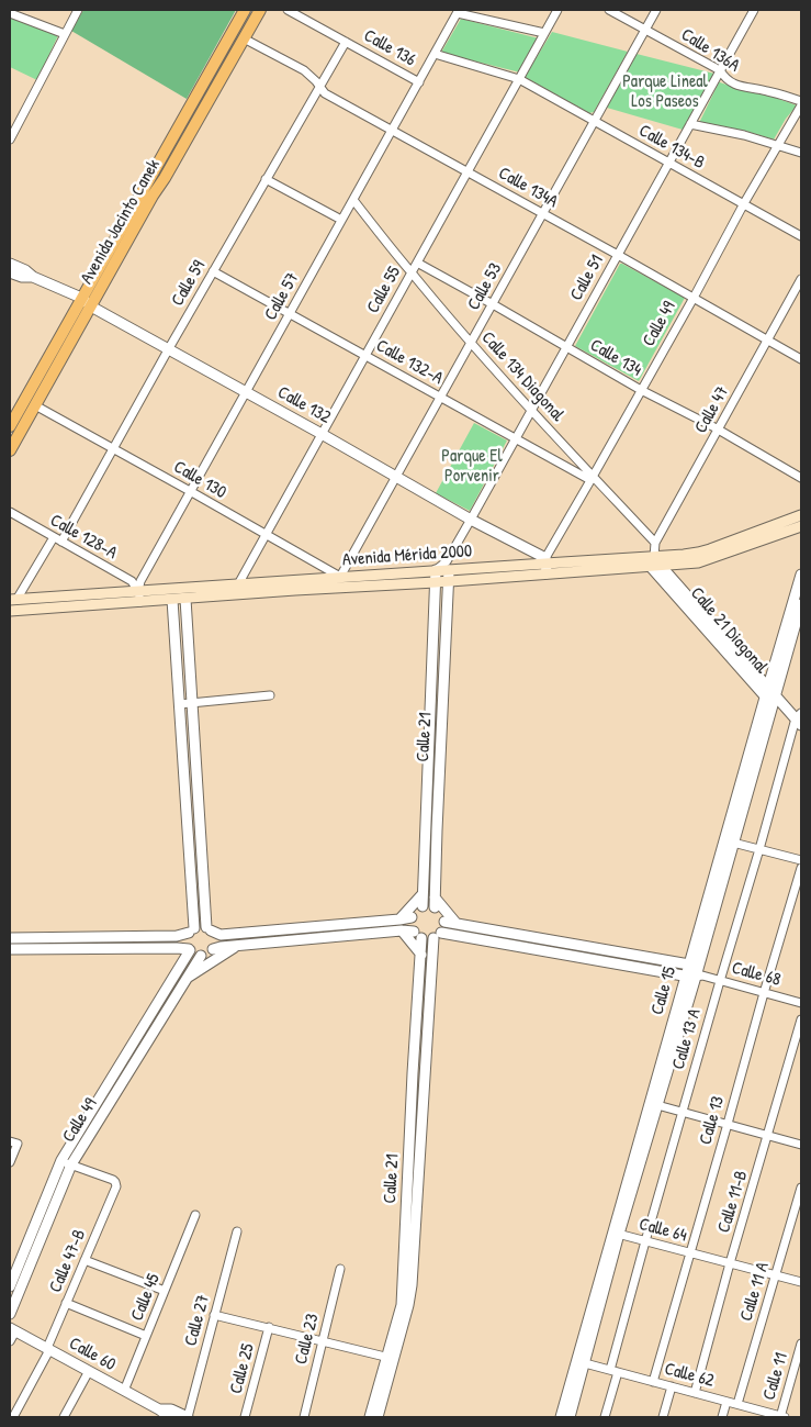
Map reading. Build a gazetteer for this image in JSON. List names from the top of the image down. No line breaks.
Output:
{"streets":{"main road":["Avenida Jacinto Canek","Avenida Mérida 2000"],"street":["Calle 136","Calle 136A","Calle 134-B","Calle 134A","Calle 51","Calle 59","Calle 53","Calle 55","Calle 57","Calle 49","Calle 134","Calle 132-A","Calle 134 Diagonal","Calle 132","Calle 47","Calle 130","Calle 128-A","Calle 21 Diagonal","Calle 21","Calle 68","Calle 15","Calle 13 A","Calle 13","Calle 11-B","Calle 64","Calle 47-B","Calle 11 A","Calle 45","Calle 27","Calle 23","Calle 60","Calle 25","Calle 62","Calle 11"]},"crossings":[["Calle 136","Calle 59"],["Calle 136","Calle 57"],["Calle 136A","Calle 51"],["Calle 136A","Calle 53"],["Calle 136A","Calle 49"],["Calle 134-B","Calle 51"],["Calle 134-B","Calle 53"],["Calle 134-B","Calle 55"],["Calle 134-B","Calle 57"],["Calle 134-B","Calle 49"],["Calle 134A","Avenida Jacinto Canek"],["Calle 134A","Calle 51"],["Calle 134A","Calle 59"],["Calle 134A","Calle 53"],["Calle 134A","Calle 55"],["Calle 134A","Calle 57"],["Calle 134A","Calle 49"],["Calle 134A","Calle 47"],["Avenida Jacinto Canek","Calle 132"],["Avenida Jacinto Canek","Calle 130"],["Calle 51","Calle 134"],["Calle 51","Calle 132-A"],["Calle 51","Calle 134 Diagonal"],["Calle 51","Calle 132"],["Calle 51","Avenida Mérida 2000"],["Calle 51","Calle 21"],["Calle 59","Calle 132-A"],["Calle 59","Calle 132"],["Calle 59","Calle 130"],["Calle 59","Calle 128-A"],["Calle 53","Calle 134"],["Calle 53","Calle 132-A"],["Calle 53","Calle 134 Diagonal"],["Calle 53","Calle 132"],["Calle 53","Calle 130"],["Calle 53","Avenida Mérida 2000"],["Calle 55","Calle 134"],["Calle 55","Calle 132-A"],["Calle 55","Calle 134 Diagonal"],["Calle 55","Calle 132"],["Calle 55","Calle 130"],["Calle 55","Avenida Mérida 2000"],["Calle 57","Calle 132-A"],["Calle 57","Calle 134 Diagonal"],["Calle 57","Calle 132"],["Calle 57","Calle 130"],["Calle 57","Calle 128-A"],["Calle 57","Avenida Mérida 2000"],["Calle 49","Calle 134"],["Calle 49","Calle 132-A"],["Calle 49","Calle 134 Diagonal"],["Calle 49","Calle 132"],["Calle 49","Avenida Mérida 2000"],["Calle 49","Calle 47-B"],["Calle 134","Calle 47"],["Calle 132-A","Calle 134 Diagonal"],["Calle 134 Diagonal","Calle 47"],["Calle 132","Avenida Mérida 2000"],["Calle 47","Avenida Mérida 2000"],["Calle 47","Calle 21 Diagonal"],["Calle 130","Avenida Mérida 2000"],["Calle 128-A","Avenida Mérida 2000"],["Avenida Mérida 2000","Calle 21 Diagonal"],["Avenida Mérida 2000","Calle 21"],["Calle 21 Diagonal","Calle 15"],["Calle 21 Diagonal","Calle 13 A"],["Calle 68","Calle 15"],["Calle 68","Calle 13 A"],["Calle 68","Calle 13"],["Calle 15","Calle 64"],["Calle 15","Calle 62"],["Calle 13 A","Calle 64"],["Calle 13 A","Calle 62"],["Calle 13","Calle 64"],["Calle 13","Calle 62"],["Calle 11-B","Calle 64"],["Calle 11-B","Calle 62"],["Calle 64","Calle 11 A"],["Calle 47-B","Calle 60"],["Calle 11 A","Calle 62"],["Calle 45","Calle 60"],["Calle 27","Calle 60"],["Calle 62","Calle 11"]],"parks":["Parque Lineal Los Paseos","Parque El Porvenir"]}
